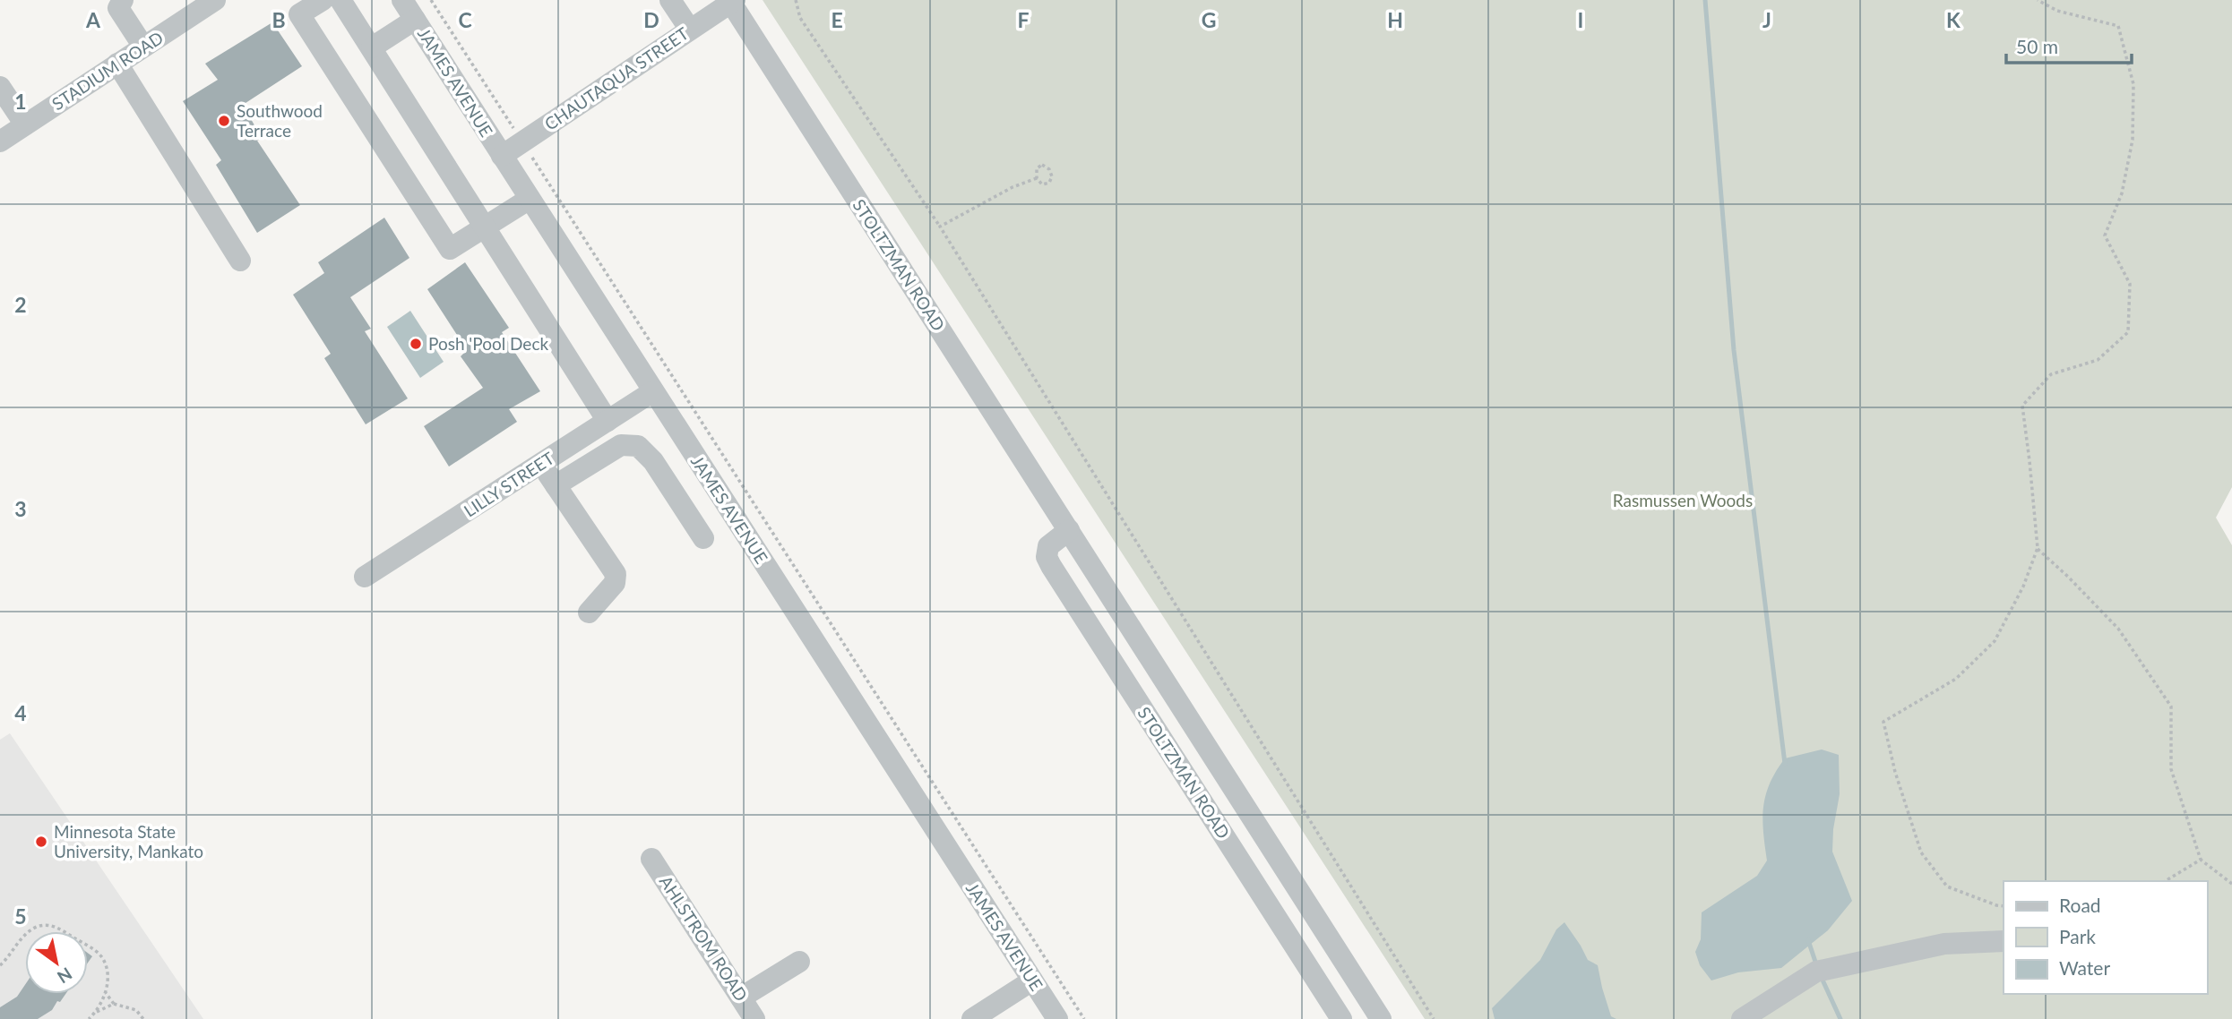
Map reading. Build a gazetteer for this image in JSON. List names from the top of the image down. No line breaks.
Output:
{"streets":{"street":["STADIUM ROAD","CHAUTAQUA STREET","JAMES AVENUE","STOLTZMAN ROAD","LILLY STREET","AHLSTROM ROAD"]},"crossings":[["CHAUTAQUA STREET","JAMES AVENUE"],["CHAUTAQUA STREET","STOLTZMAN ROAD"],["JAMES AVENUE","LILLY STREET"]],"parks":["Rasmussen Woods"],"places":["Southwood Terrace","Posh 'Pool Deck","Minnesota State University, Mankato"],"legend":["Road","Park","Water"],"scale_bar":"50 m","north":"bottom right","grid":{"columns":["A","B","C","D","E","F","G","H","I","J","K"],"rows":["1","2","3","4","5"]}}
